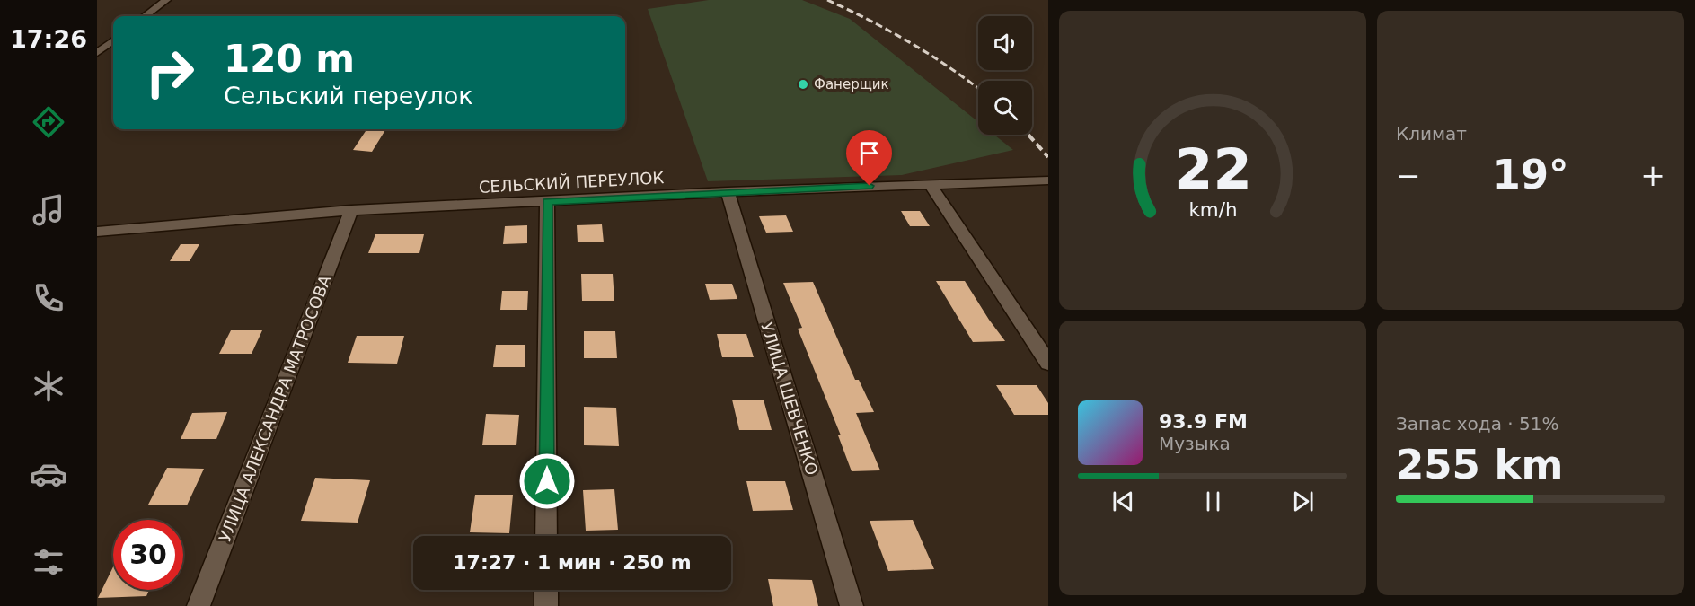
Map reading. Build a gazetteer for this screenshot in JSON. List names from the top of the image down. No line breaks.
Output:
{"streets":{"street":["СЕЛЬСКИЙ ПЕРЕУЛОК","УЛИЦА ШЕВЧЕНКО","УЛИЦА АЛЕКСАНДРА МАТРОСОВА"]},"crossings":[["СЕЛЬСКИЙ ПЕРЕУЛОК","УЛИЦА ШЕВЧЕНКО"],["СЕЛЬСКИЙ ПЕРЕУЛОК","УЛИЦА АЛЕКСАНДРА МАТРОСОВА"]],"places":["Фанерщик"],"page":{"tabs":"17:26","tile":["Климат",["Запас хода · 51%","255 km"]],"turn":["120 m","Сельский переулок"],"heat":["−","19°","+"],"song":["93.9 FM","Музыка"],"limit":"30","trip":"17:27 · 1 мин · 250 m","gauge":["22","km/h"]}}
